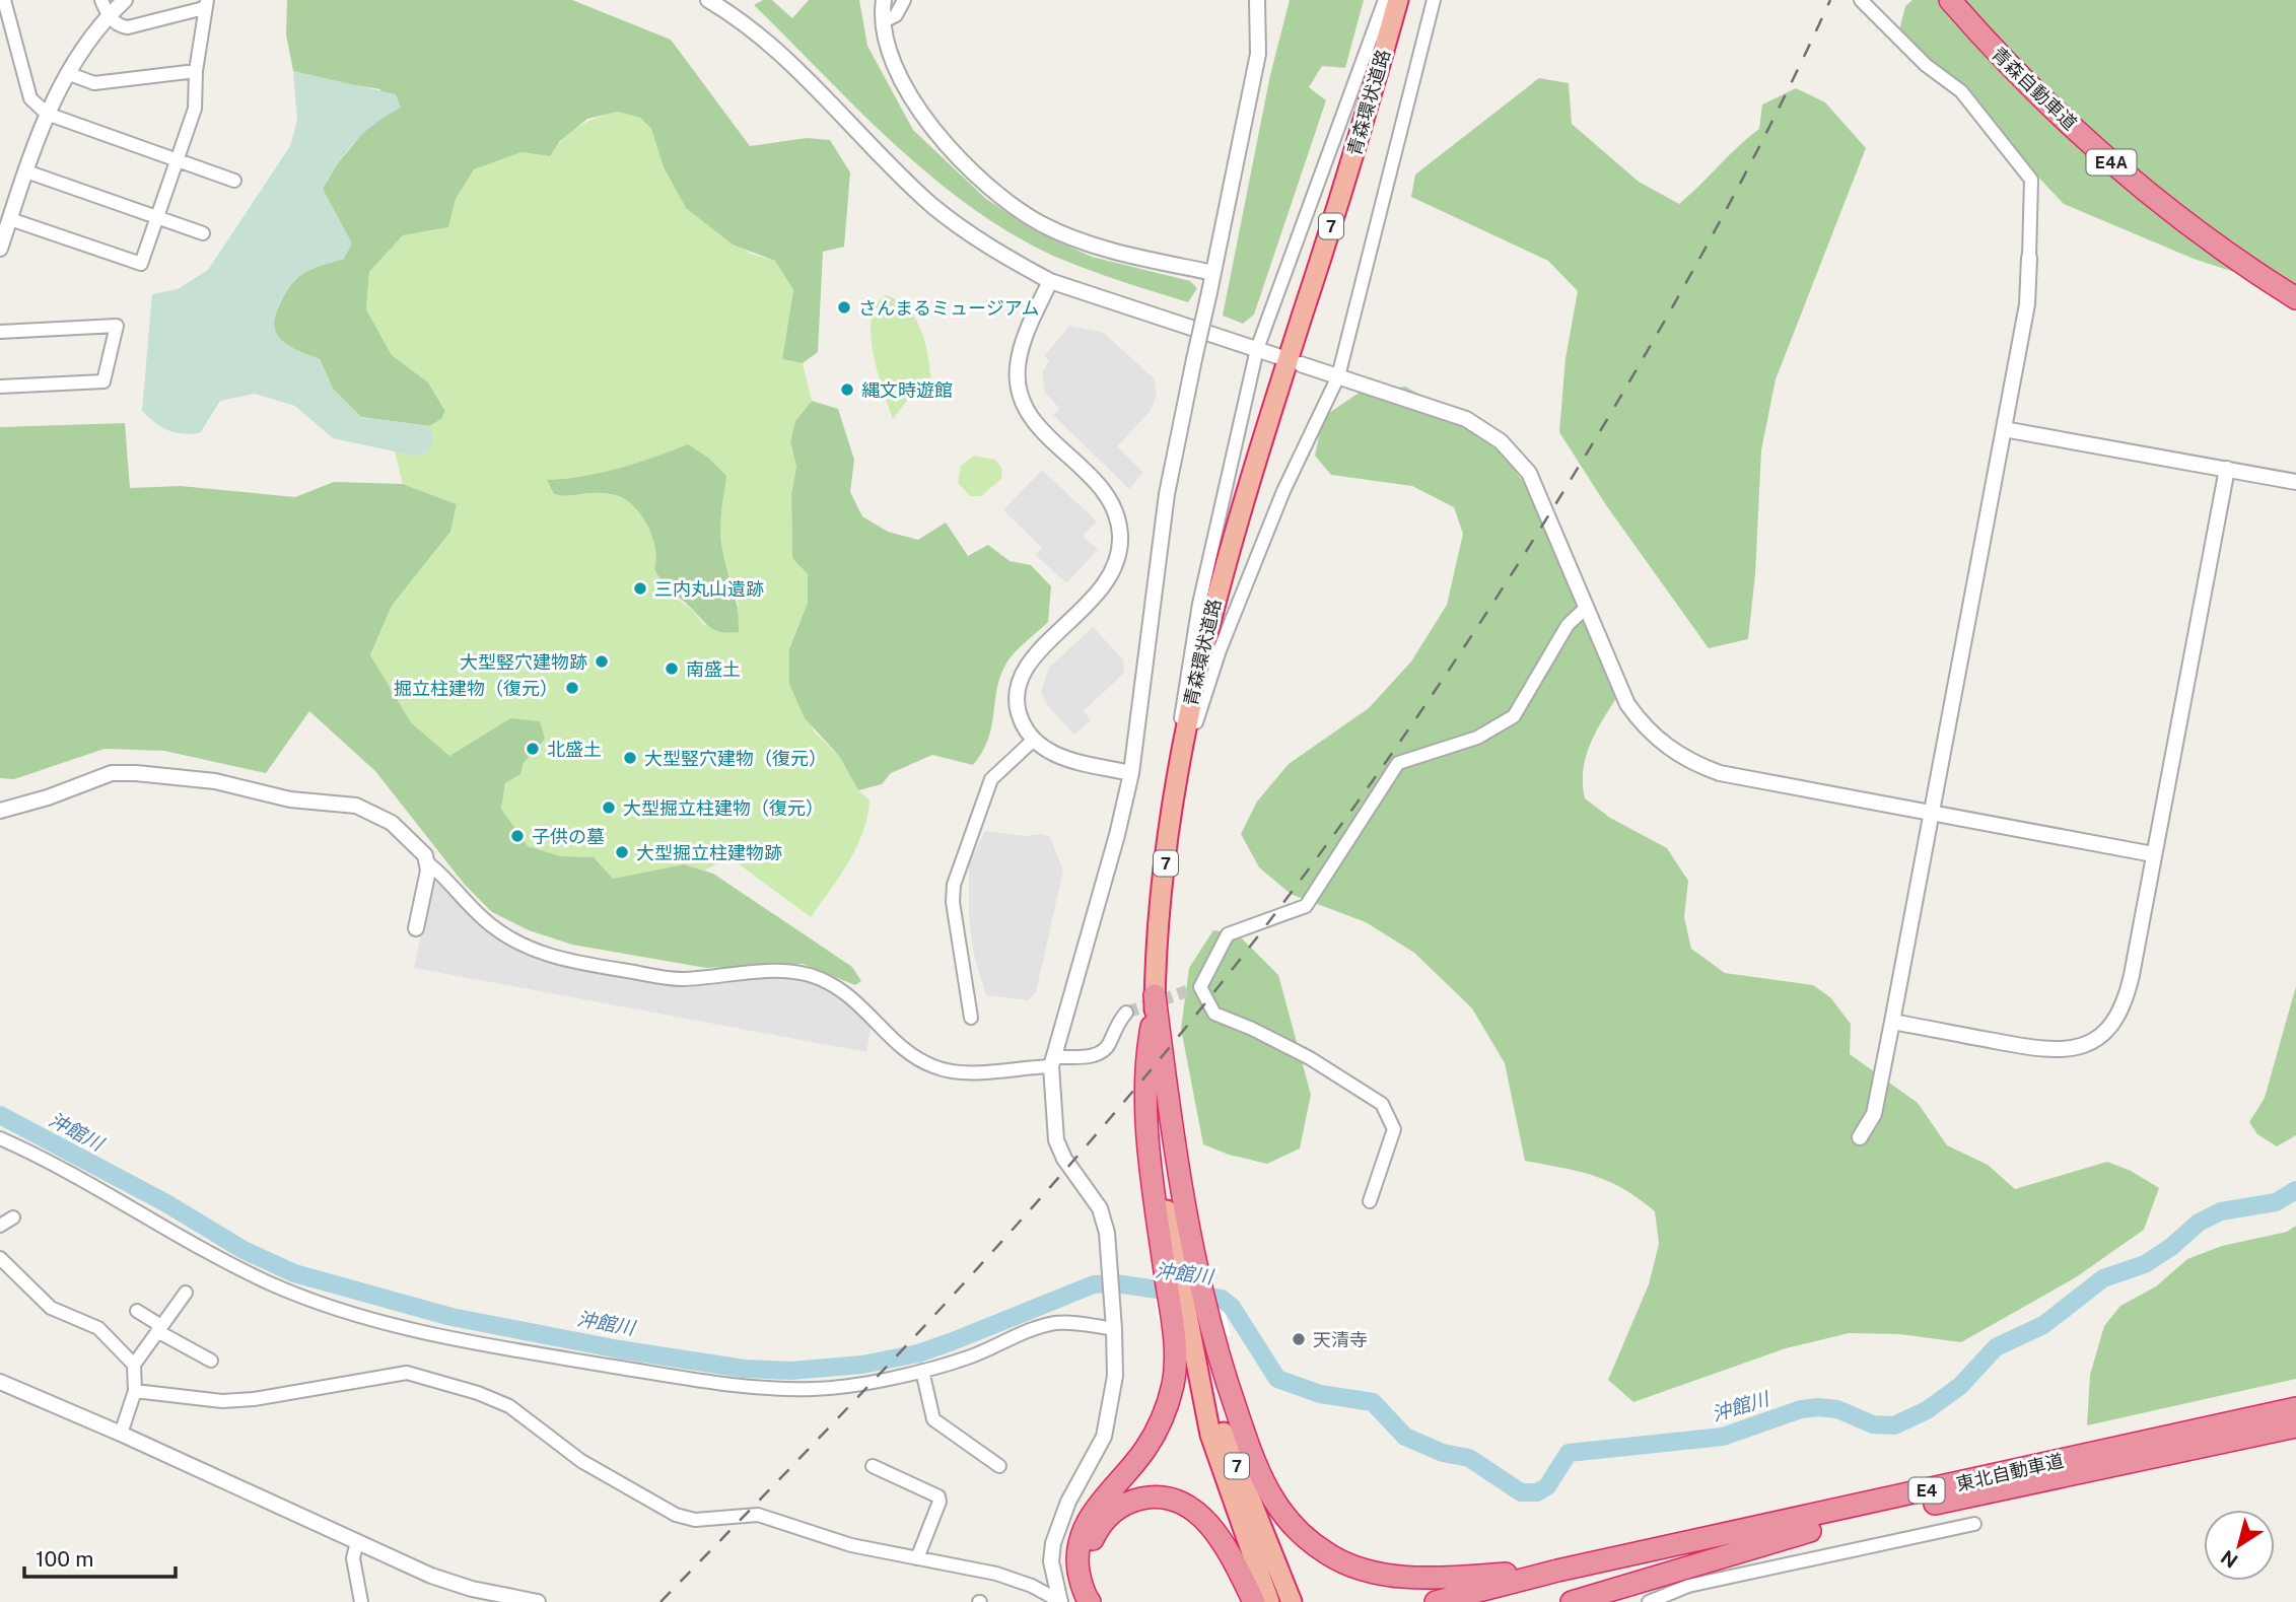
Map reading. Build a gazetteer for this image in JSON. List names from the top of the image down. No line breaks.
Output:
{"streets":{"highway":["青森自動車道","青森環状道路","E4A","7","東北自動車道","E4"]},"water":["沖館川"],"places":["さんまるミュージアム","縄文時遊館","三内丸山遺跡","大型竪穴建物跡","南盛土","掘立柱建物（復元）","北盛土","大型竪穴建物（復元）","大型掘立柱建物（復元）","子供の墓","大型掘立柱建物跡","天清寺"],"scale_bar":"100 m","north":"bottom left"}
